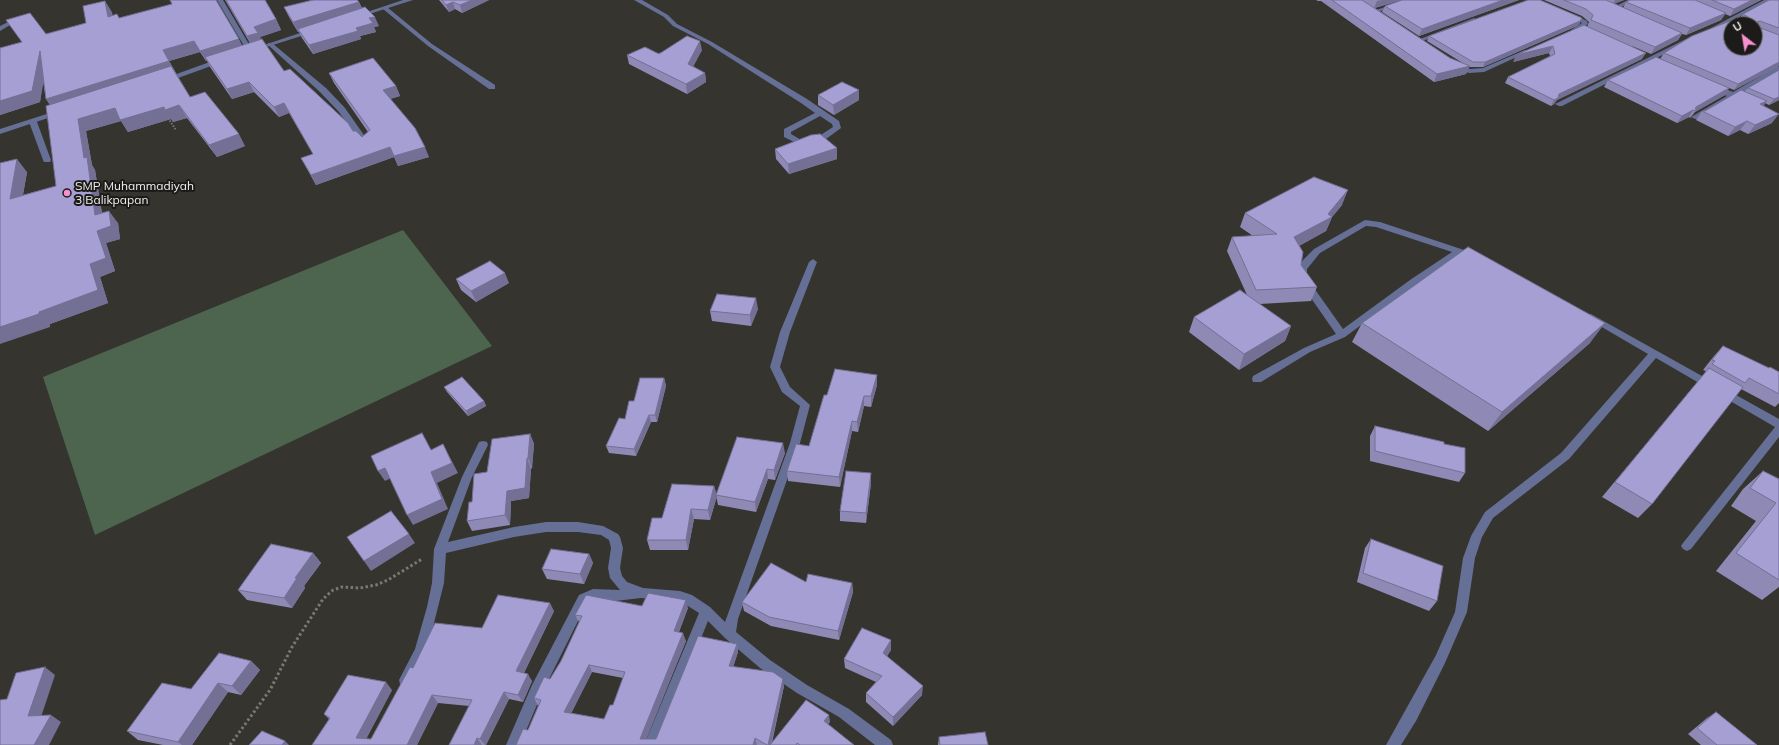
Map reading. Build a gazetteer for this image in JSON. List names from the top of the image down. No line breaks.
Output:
{"places":["SMP Muhammadiyah 3 Balikpapan"],"north":"top left"}
